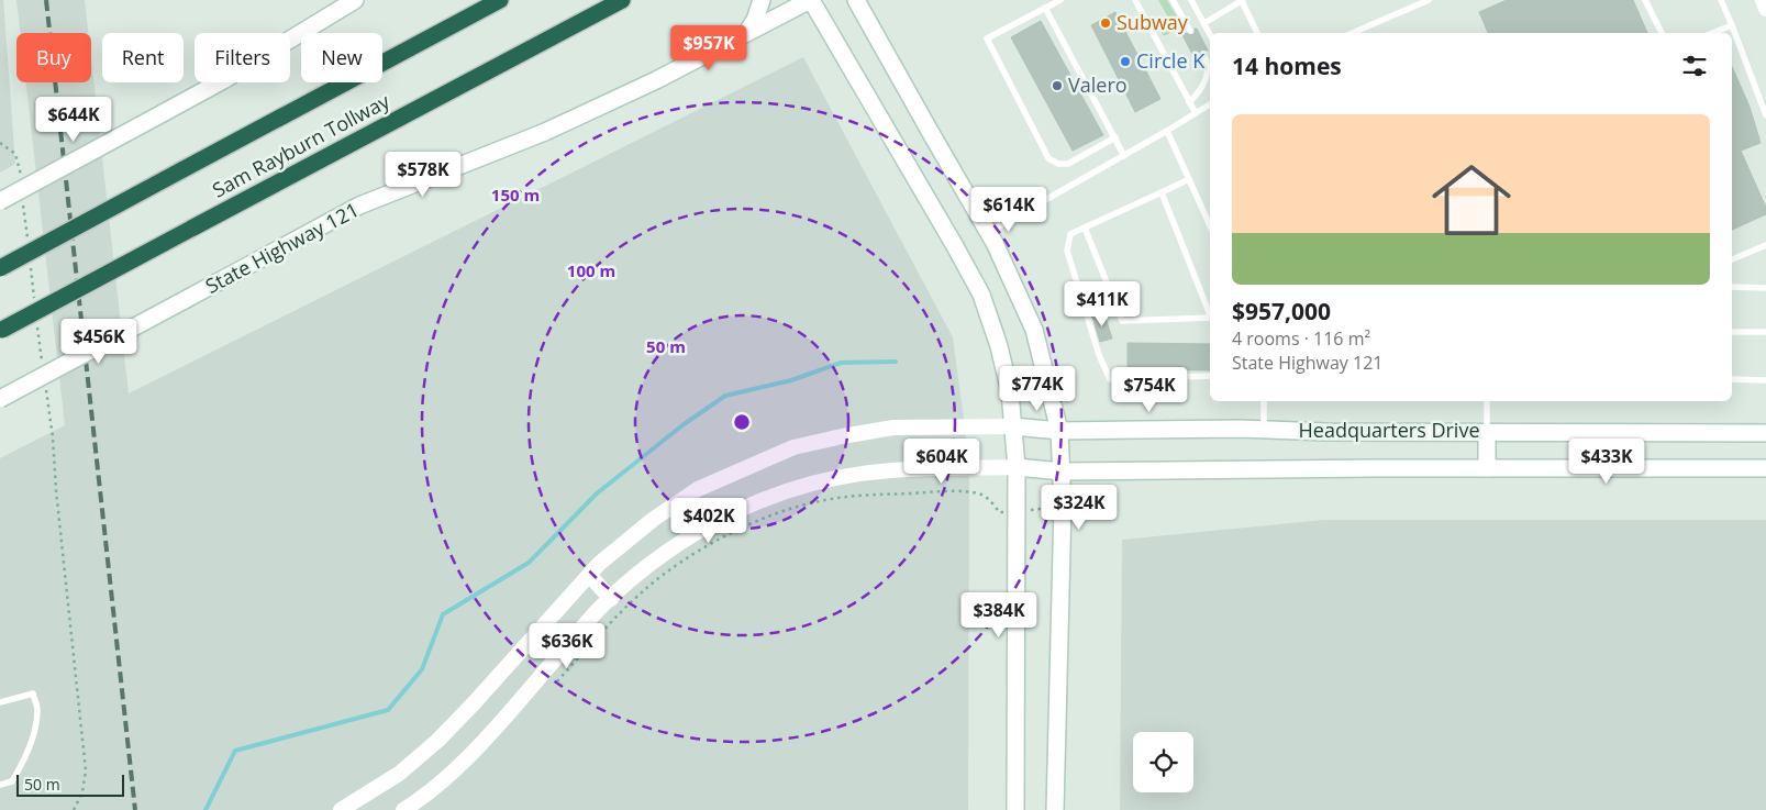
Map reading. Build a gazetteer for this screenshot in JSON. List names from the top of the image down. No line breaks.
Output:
{"streets":{"highway":["Sam Rayburn Tollway"],"main road":["State Highway 121","Headquarters Drive"]},"places":["Subway","Circle K","Valero"],"scale_bar":"50 m","page":{"price":["$957K","$644K","$578K","$614K","$411K","$456K","$774K","$754K","$604K","$433K","$324K","$402K","$384K","$636K"],"chip":["Buy","Rent","Filters","New"],"heading":"14 homes","list":[{"name":"$957,000","note":"4 rooms · 116 m² · State Highway 121"}],"scale":"50 m"},"rings":["150 m","100 m","50 m"]}
